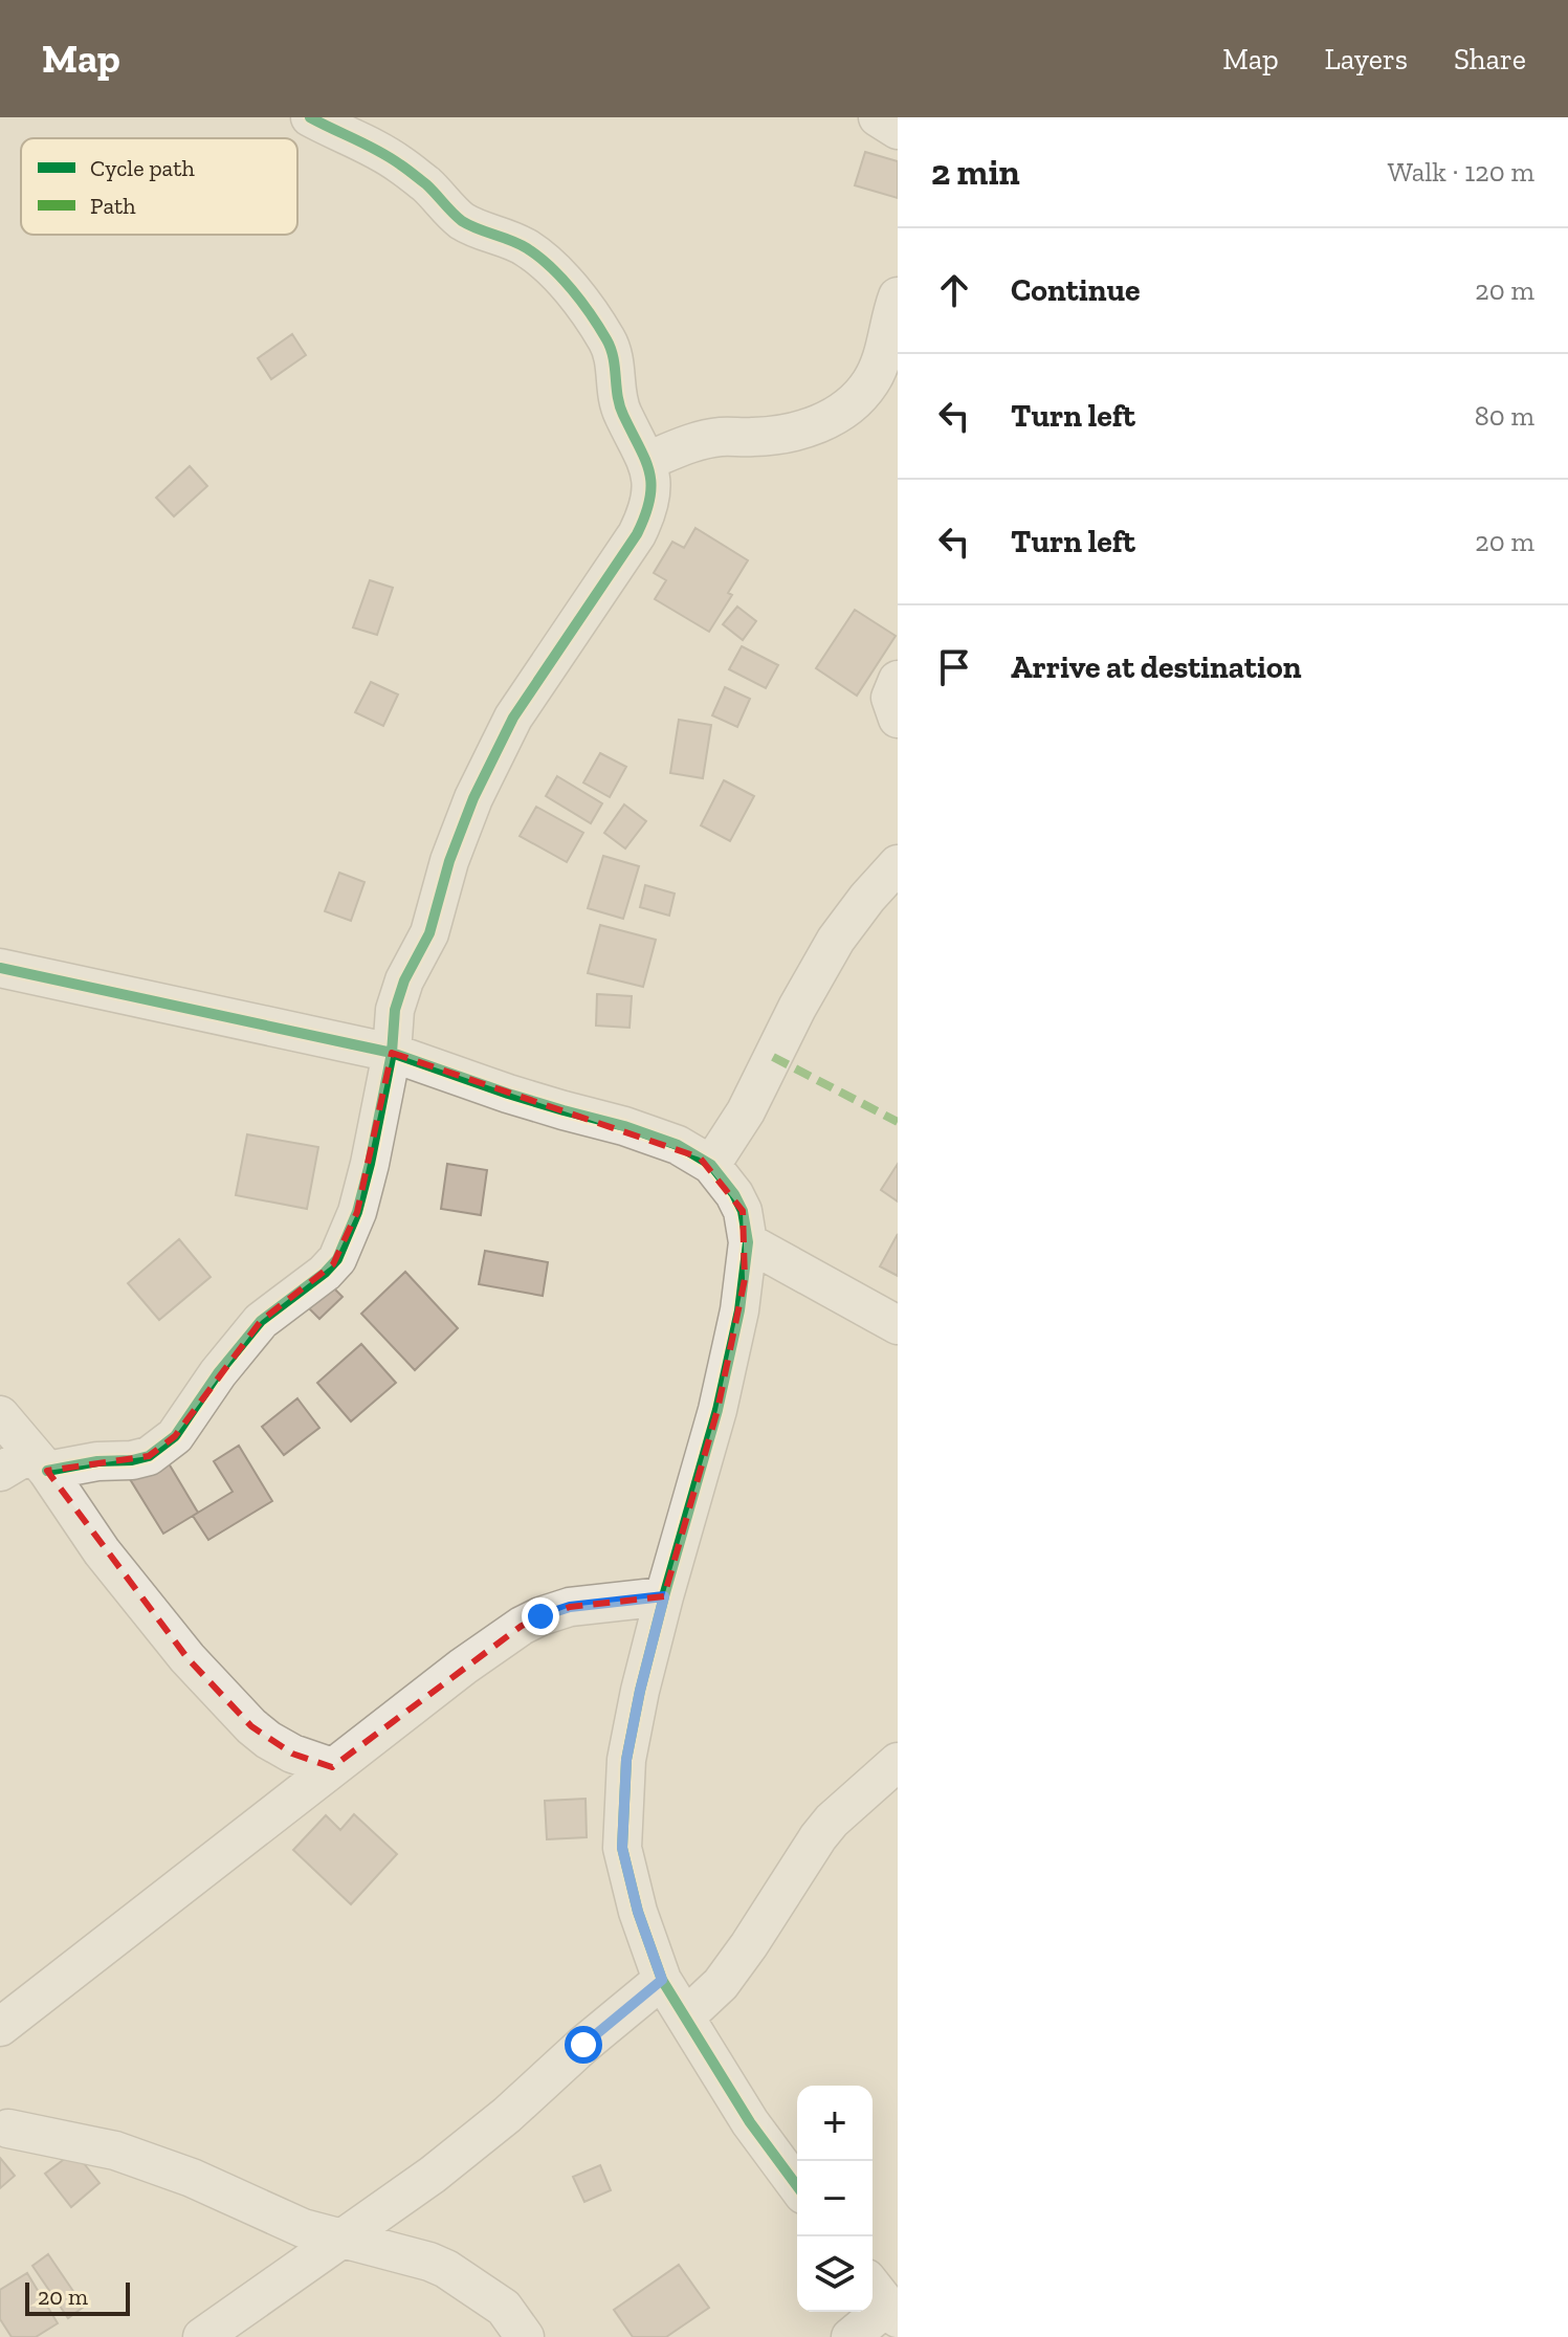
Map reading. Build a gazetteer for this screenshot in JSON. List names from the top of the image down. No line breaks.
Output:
{"legend":["Cycle path","Path"],"scale_bar":"20 m","page":{"header":"Map","nav":["Map","Layers","Share"],"heading":["2 min","Walk · 120 m"],"list":[["Continue","20 m"],["Turn left","80 m"],["Turn left","20 m"],"Arrive at destination"],"map_buttons":["+","−"],"scale":"20 m"}}
